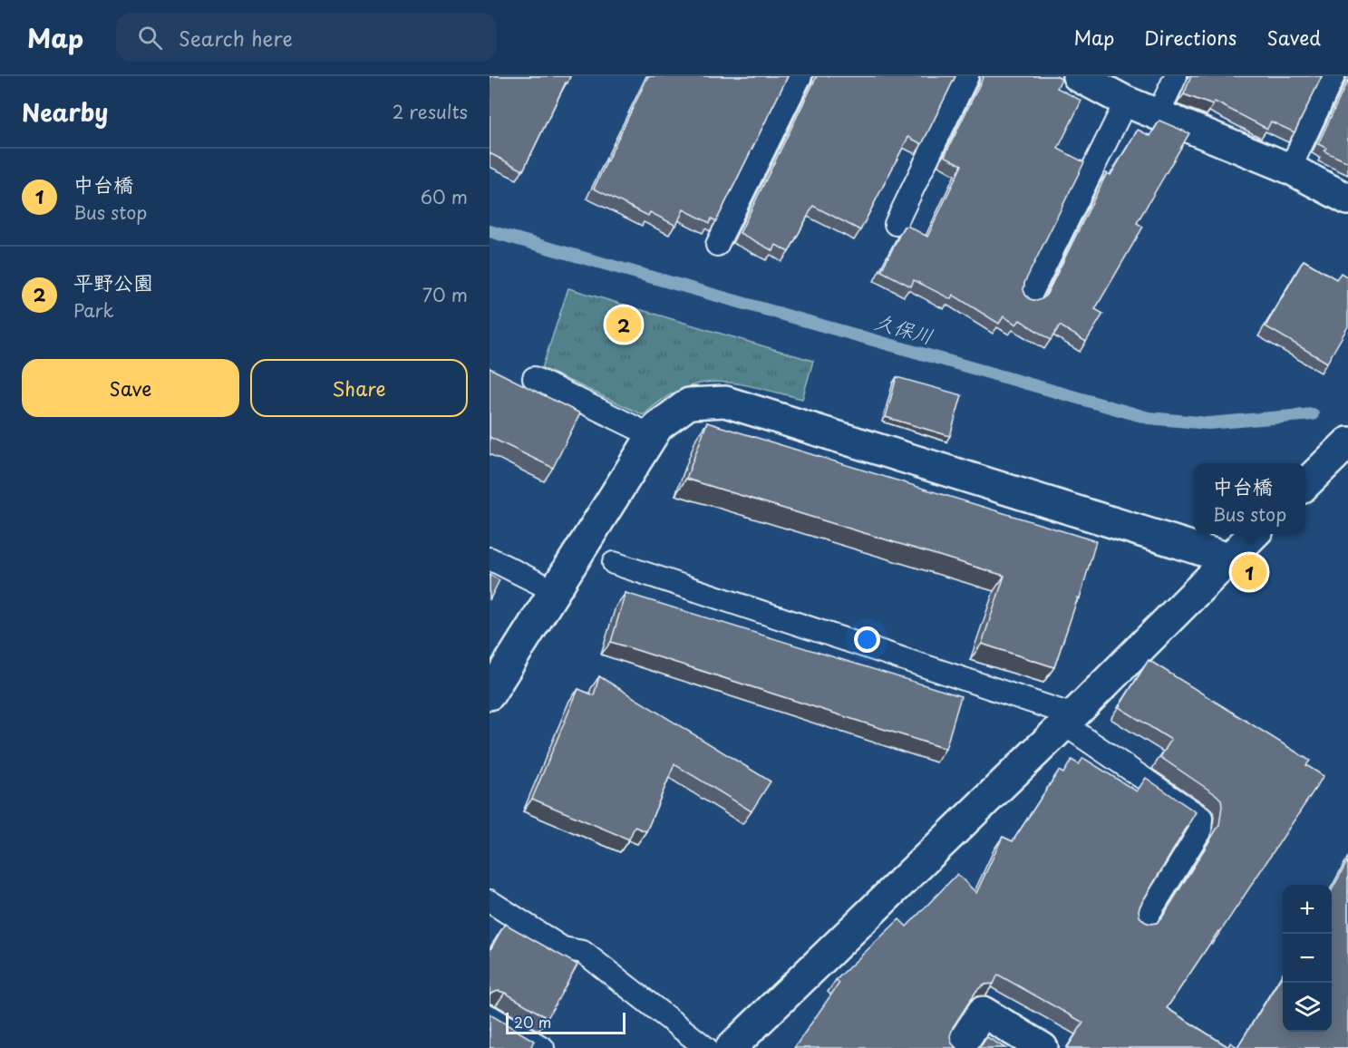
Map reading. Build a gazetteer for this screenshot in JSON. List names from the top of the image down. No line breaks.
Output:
{"water":["久保川"],"scale_bar":"20 m","page":{"header":"Map","search":"Search here","nav":["Map","Directions","Saved"],"heading":["Nearby","2 results"],"list":[{"mark":"1","name":"中台橋","note":"Bus stop","value":"60 m"},{"mark":"2","name":"平野公園","note":"Park","value":"70 m"}],"pins":["2","1"],"buttons":["Save","Share"],"popup":["中台橋","Bus stop"],"map_buttons":["+","−"],"scale":"20 m"}}
